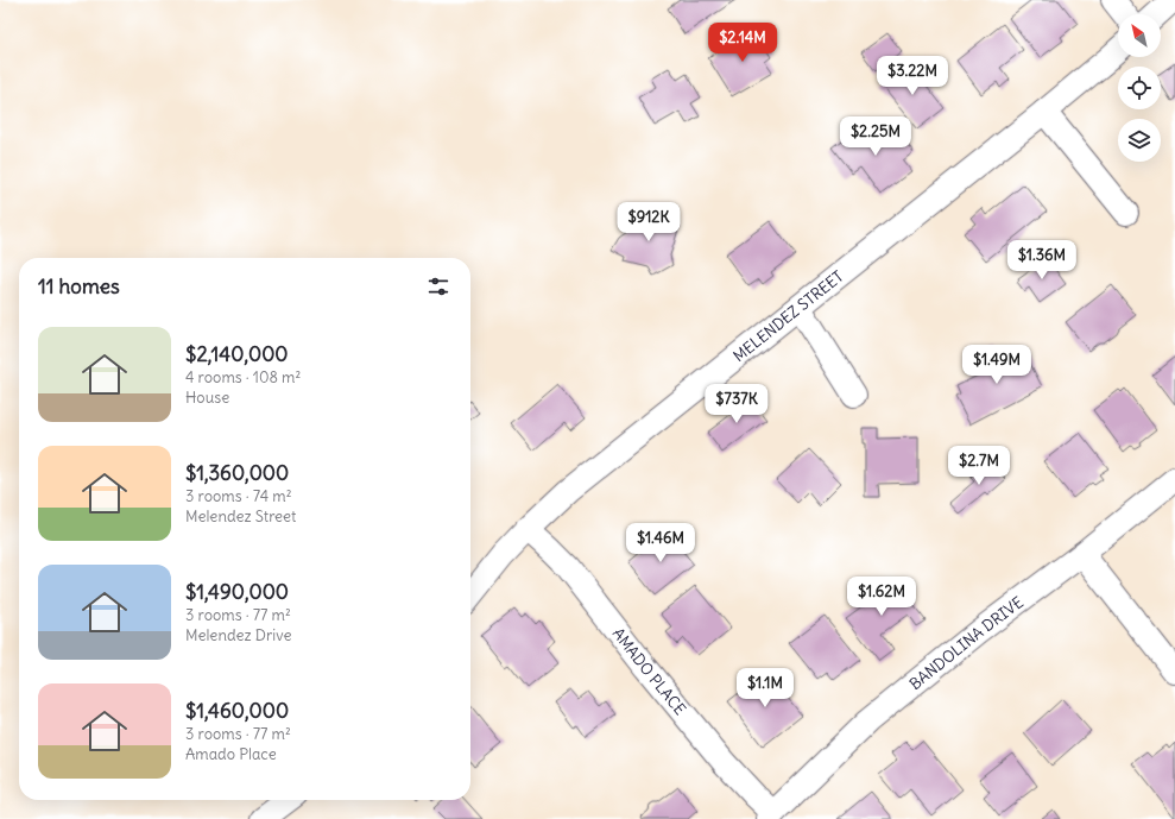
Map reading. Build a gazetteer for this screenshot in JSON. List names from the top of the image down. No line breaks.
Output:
{"streets":{"street":["MELENDEZ STREET","BANDOLINA DRIVE","AMADO PLACE"]},"crossings":[["MELENDEZ STREET","AMADO PLACE"],["BANDOLINA DRIVE","AMADO PLACE"]],"north":"top left","page":{"price":["$2.14M","$3.22M","$2.25M","$912K","$1.36M","$1.49M","$737K","$2.7M","$1.46M","$1.62M","$1.1M"],"heading":"11 homes","list":[{"name":"$2,140,000","note":"4 rooms · 108 m² · House"},{"name":"$1,360,000","note":"3 rooms · 74 m² · Melendez Street"},{"name":"$1,490,000","note":"3 rooms · 77 m² · Melendez Drive"},{"name":"$1,460,000","note":"3 rooms · 77 m² · Amado Place"}]}}
